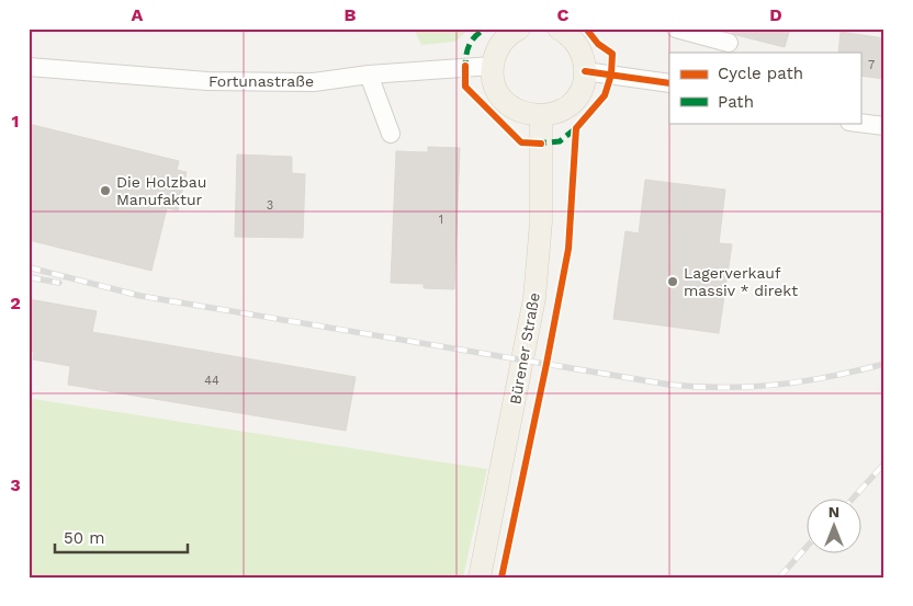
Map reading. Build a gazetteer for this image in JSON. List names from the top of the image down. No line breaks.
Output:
{"streets":{"main road":["Bürener Straße"],"street":["Fortunastraße"]},"places":["Die Holzbau Manufaktur","Lagerverkauf massiv * direkt"],"house_numbers":["7","3","1","44"],"legend":["Cycle path","Path"],"scale_bar":"50 m","north":"top","grid":{"columns":["A","B","C","D"],"rows":["1","2","3"]}}
